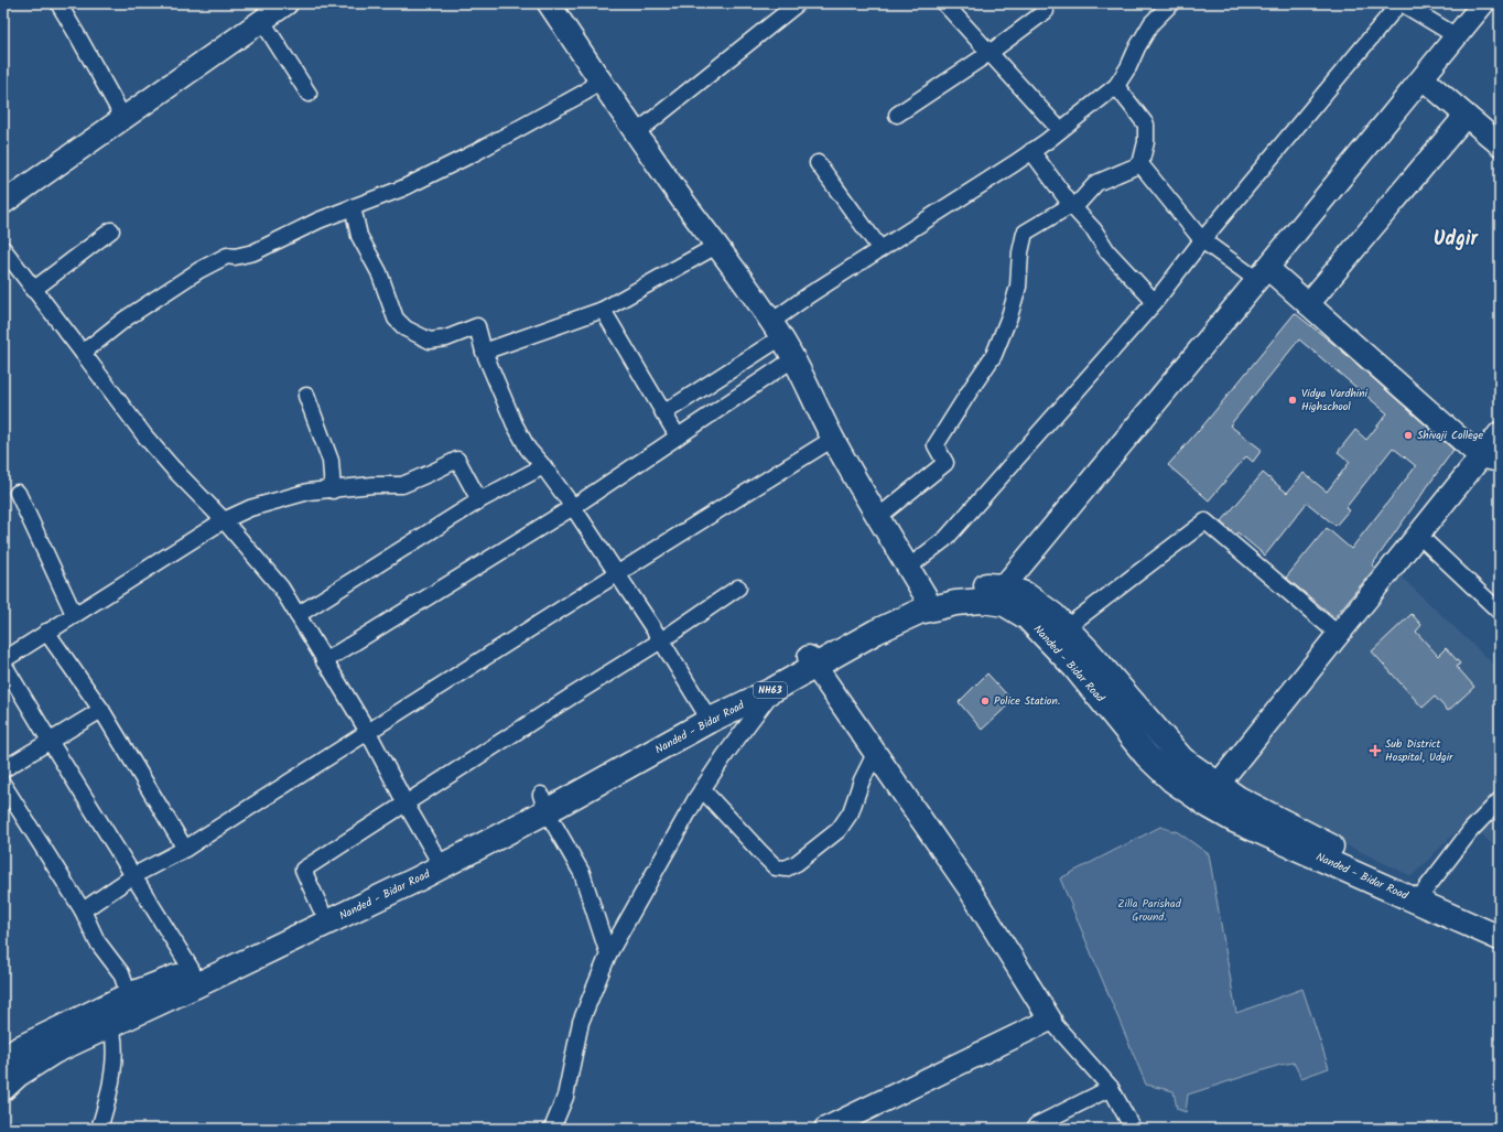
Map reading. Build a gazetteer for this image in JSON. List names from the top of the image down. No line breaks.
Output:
{"streets":{"highway":["Nanded - Bidar Road","NH63"]},"districts":["Udgir"],"parks":["Zilla Parishad Ground."],"places":{"other":["Vidya Vardhini Highschool","Shivaji College","Police Station."],"health":["Sub District Hospital, Udgir"]}}
